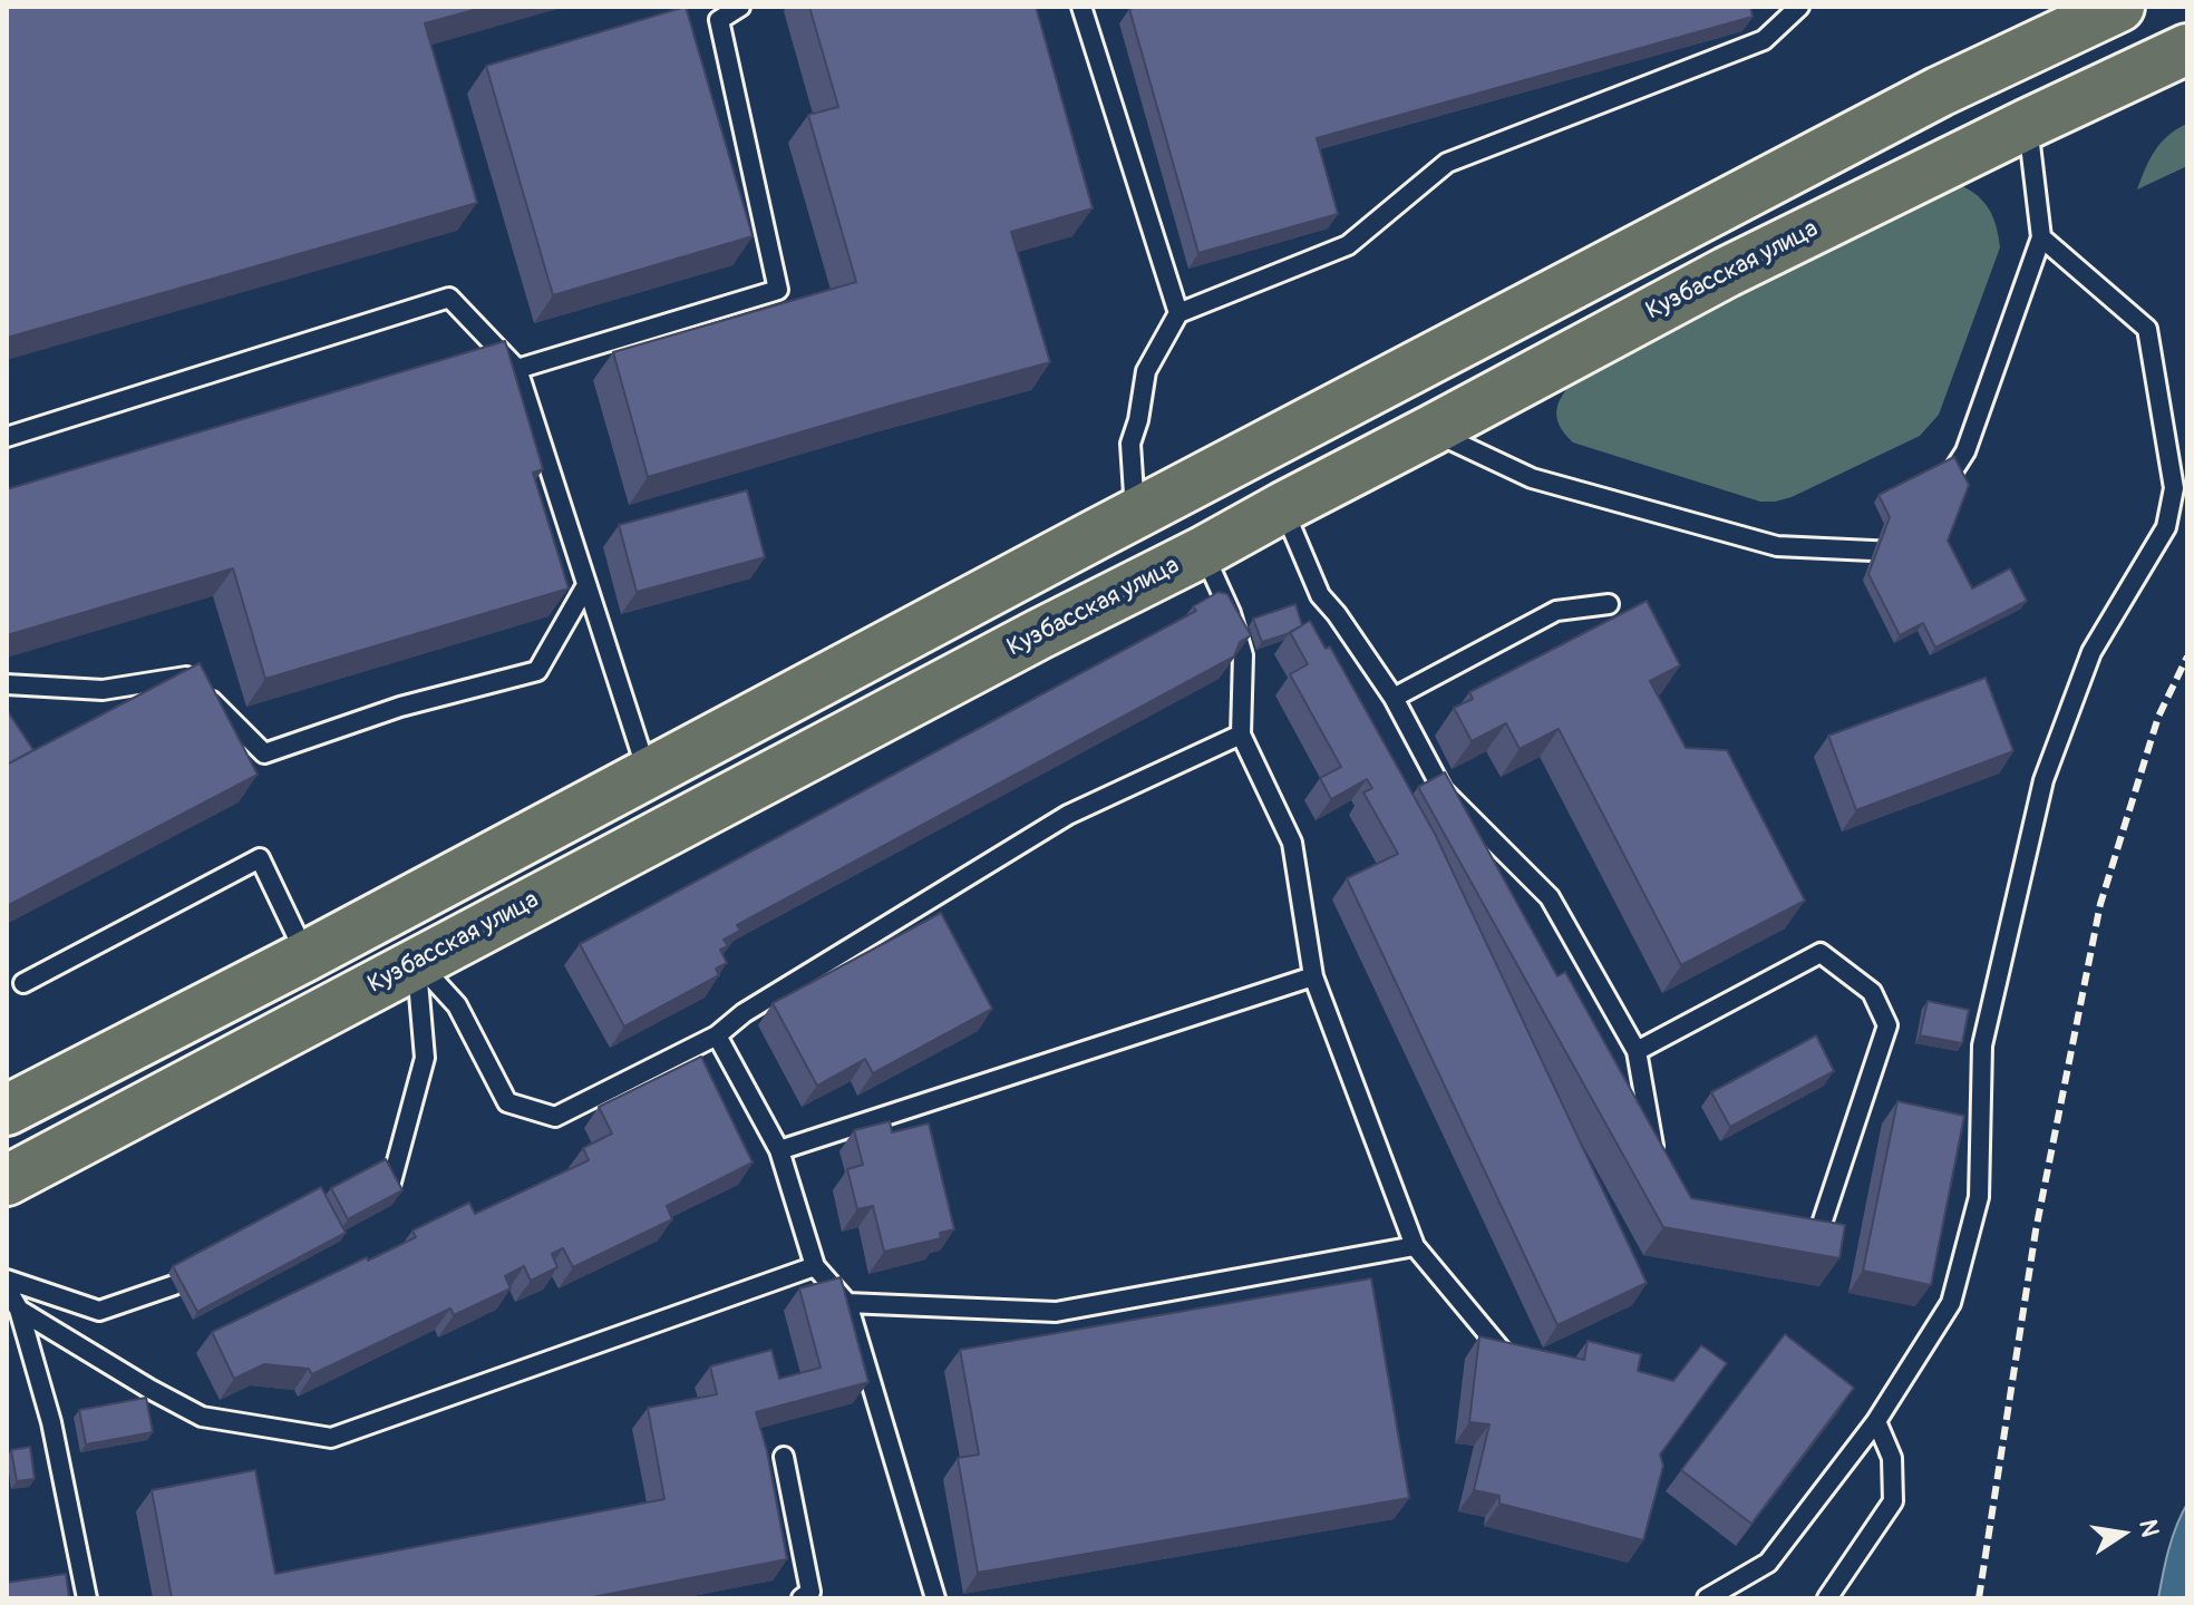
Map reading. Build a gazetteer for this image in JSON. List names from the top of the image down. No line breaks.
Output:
{"streets":{"main road":["Кузбасская улица"]},"north":"right"}
